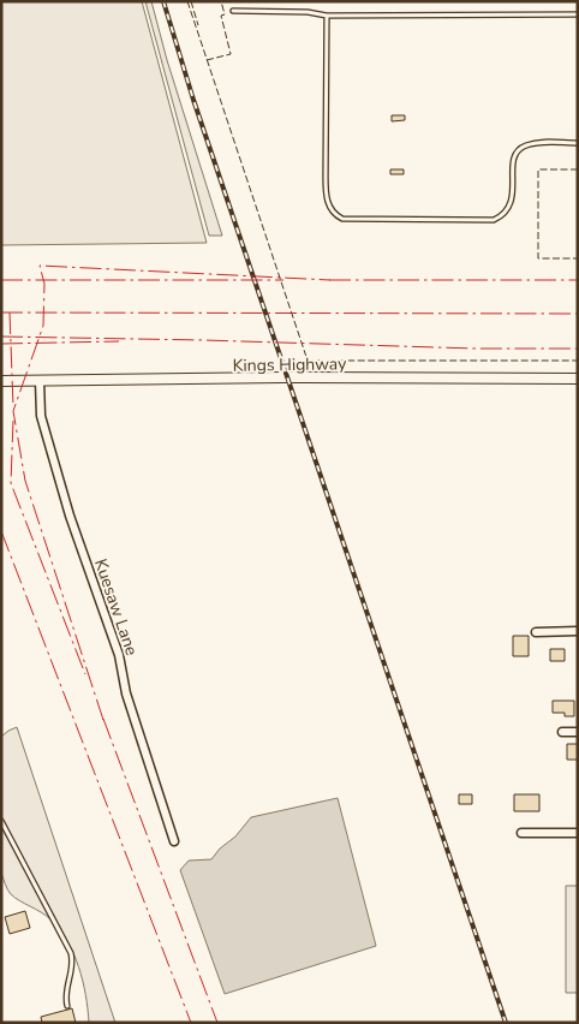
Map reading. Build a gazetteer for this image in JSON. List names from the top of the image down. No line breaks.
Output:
{"streets":{"street":["Kings Highway","Kuesaw Lane"]},"crossings":[["Kings Highway","Kuesaw Lane"]]}
